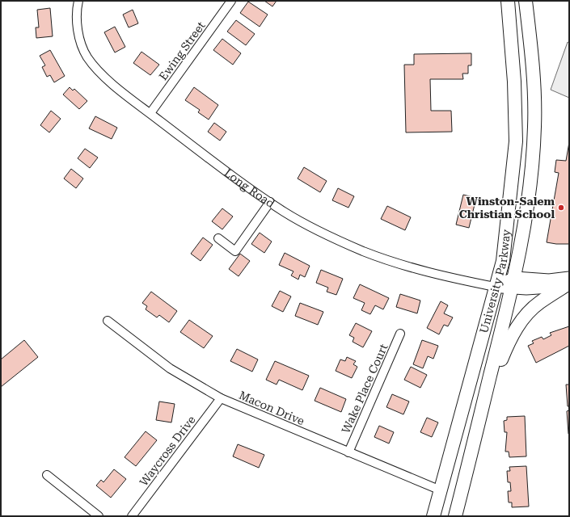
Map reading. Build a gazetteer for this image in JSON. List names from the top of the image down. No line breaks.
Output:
{"streets":{"main road":["University Parkway"],"street":["Ewing Street","Long Road","Wake Place Court","Macon Drive","Waycross Drive"]},"crossings":[["Ewing Street","Long Road"],["Long Road","University Parkway"],["University Parkway","Macon Drive"],["Wake Place Court","Macon Drive"],["Macon Drive","Waycross Drive"]],"places":["Winston-Salem Christian School"]}
